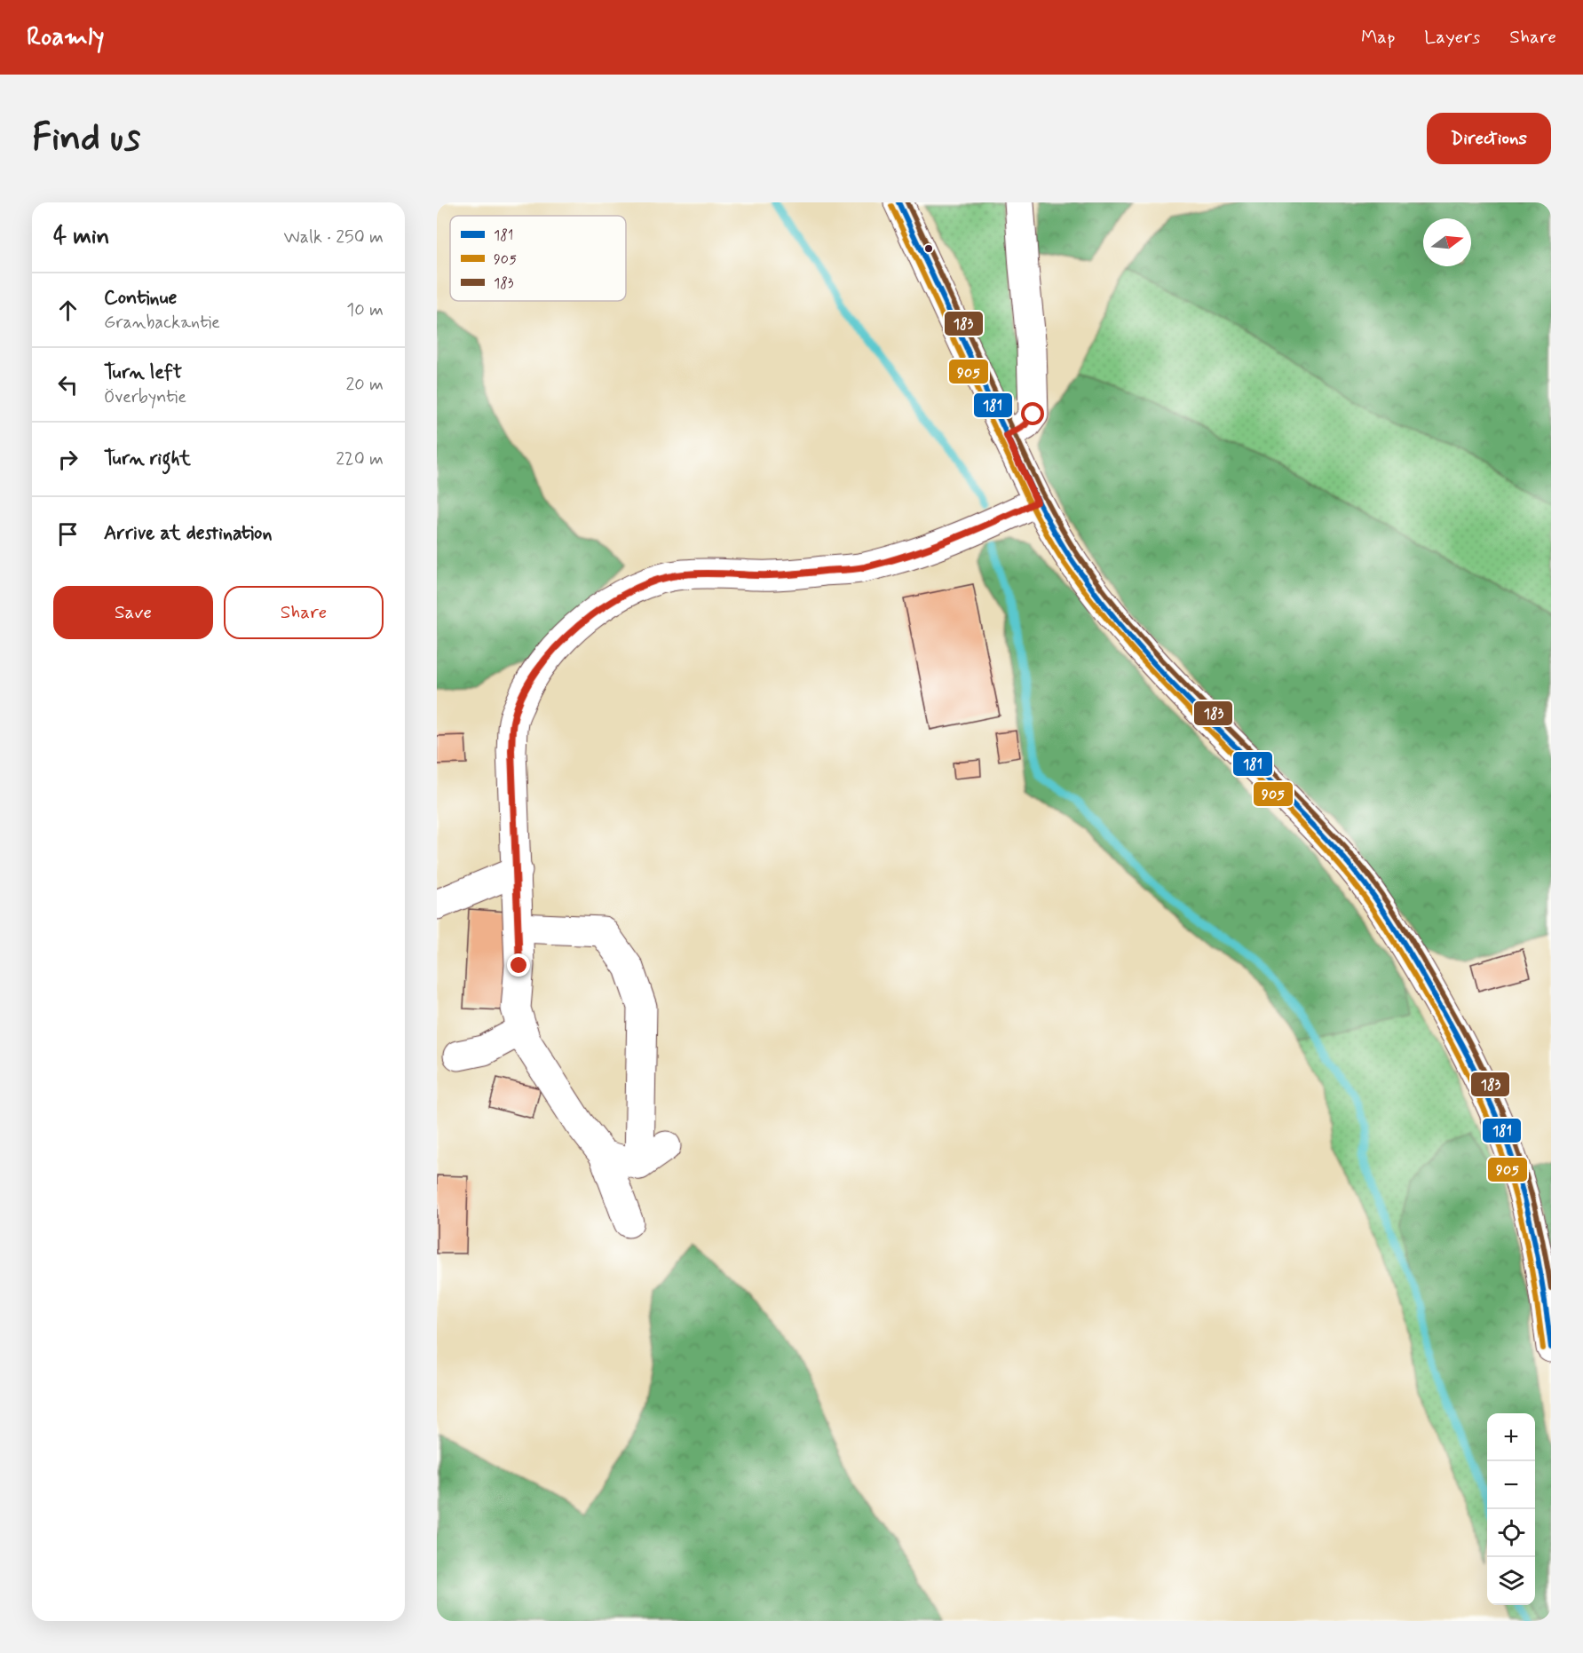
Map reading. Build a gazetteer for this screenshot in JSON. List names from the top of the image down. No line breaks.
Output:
{"lines":["transit line 181","transit line 183","transit line 905"],"legend":["181","905","183"],"north":"right","page":{"header":"Roamly","nav":["Map","Layers","Share"],"buttons":["Directions",["Save","Share"]],"title":"Find us","heading":["4 min","Walk · 250 m"],"list":[["Continue","Granbackantie","10 m"],["Turn left","Överbyntie","20 m"],["Turn right","220 m"],"Arrive at destination"],"map_buttons":["+","−"]}}
